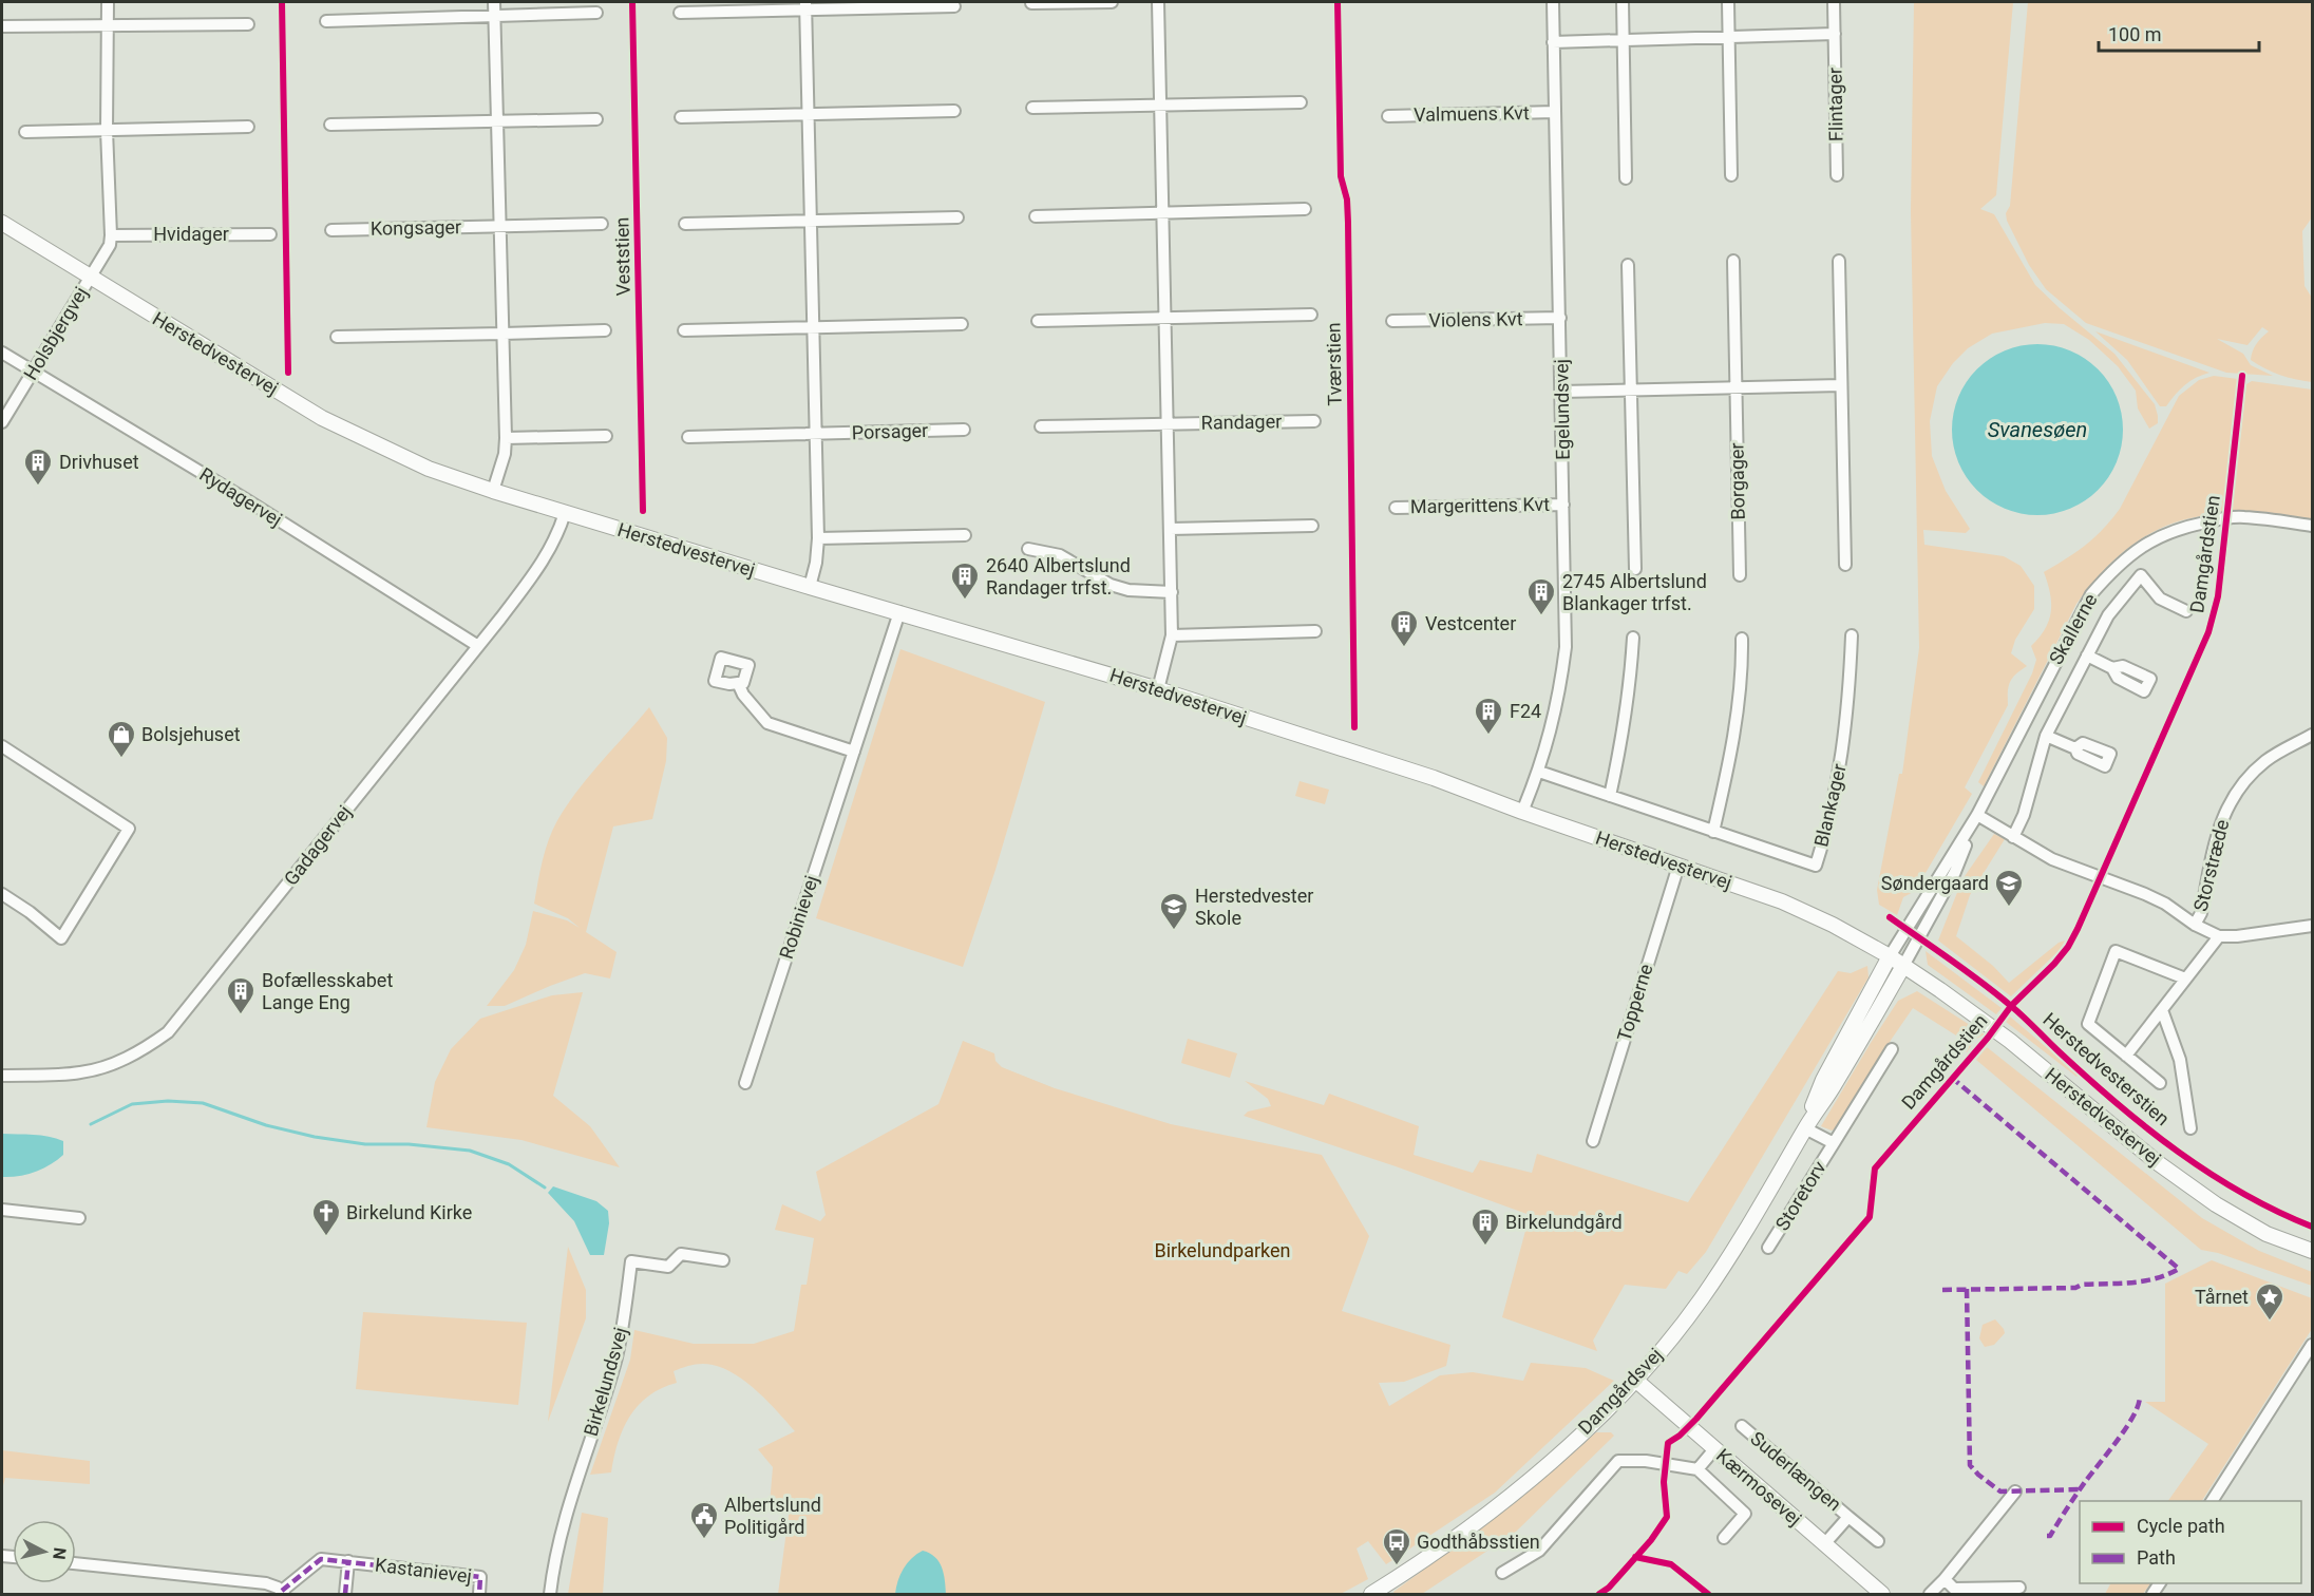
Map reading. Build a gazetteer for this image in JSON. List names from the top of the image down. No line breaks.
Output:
{"streets":{"street":["Flintager","Valmuens Kvt","Kongsager","Hvidager","Violens Kvt","Holsbjergvej","Herstedvestervej","Egelundsvej","Randager","Porsager","Borgager","Rydagervej","Margerittens Kvt","Skallerne","Blankager","Gadagervej","Storstræde","Robinievej","Topperne","Storetorv","Birkelundsvej","Damgårdsvej","Suderlængen","Kærmosevej","Kastanievej"],"cycle path":["Veststien","Tværstien","Damgårdstien","Herstedvesterstien"]},"crossings":[["Valmuens Kvt","Egelundsvej"],["Violens Kvt","Egelundsvej"],["Holsbjergvej","Herstedvestervej"],["Holsbjergvej","Rydagervej"],["Herstedvestervej","Egelundsvej"],["Herstedvestervej","Skallerne"],["Herstedvestervej","Gadagervej"],["Herstedvestervej","Robinievej"],["Herstedvestervej","Topperne"],["Herstedvestervej","Damgårdsvej"],["Egelundsvej","Margerittens Kvt"],["Egelundsvej","Blankager"],["Rydagervej","Gadagervej"],["Skallerne","Damgårdsvej"],["Storetorv","Damgårdsvej"],["Damgårdsvej","Kærmosevej"],["Suderlængen","Kærmosevej"]],"water":["Svanesøen"],"parks":["Birkelundparken"],"places":{"building":["Drivhuset","2640 Albertslund Randager trfst.","2745 Albertslund Blankager trfst.","Vestcenter","F24","Bofællesskabet Lange Eng","Birkelundgård"],"shop":["Bolsjehuset"],"school or university":["Søndergaard","Herstedvester Skole"],"church":["Birkelund Kirke"],"place":["Tårnet"],"public building":["Albertslund Politigård"],"bus stop":["Godthåbsstien"]},"legend":["Cycle path","Path"],"scale_bar":"100 m","north":"right"}
